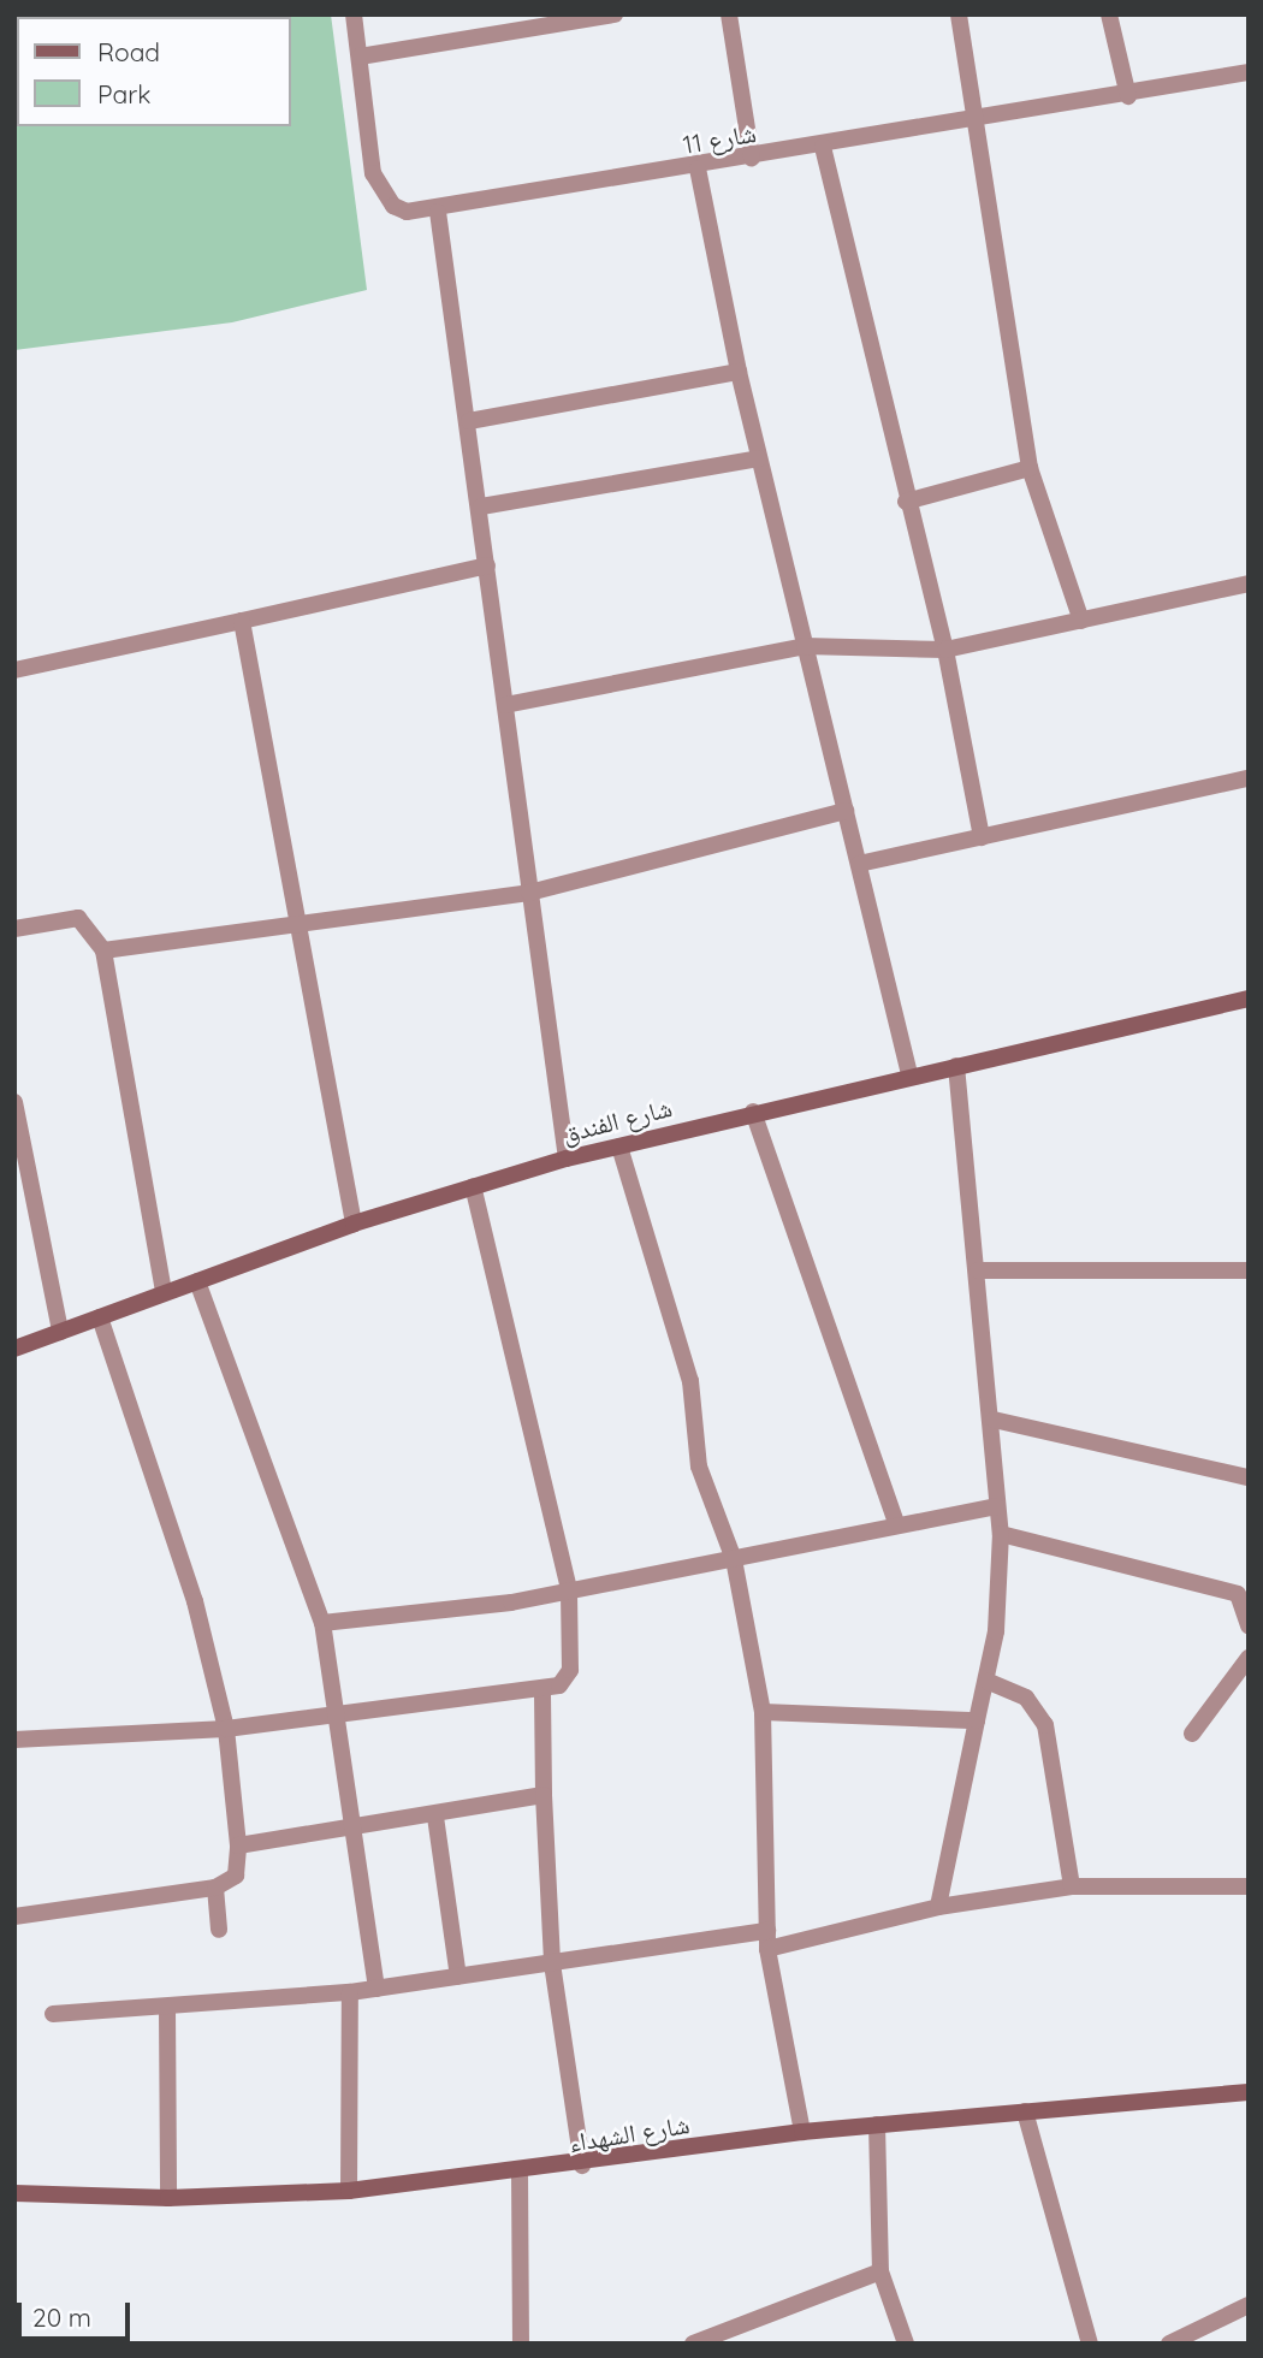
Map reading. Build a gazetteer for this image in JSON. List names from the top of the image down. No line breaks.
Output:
{"streets":{"street":["شارع 11","شارع الفندق","شارع الشهداء"]},"legend":["Road","Park"],"scale_bar":"20 m"}
